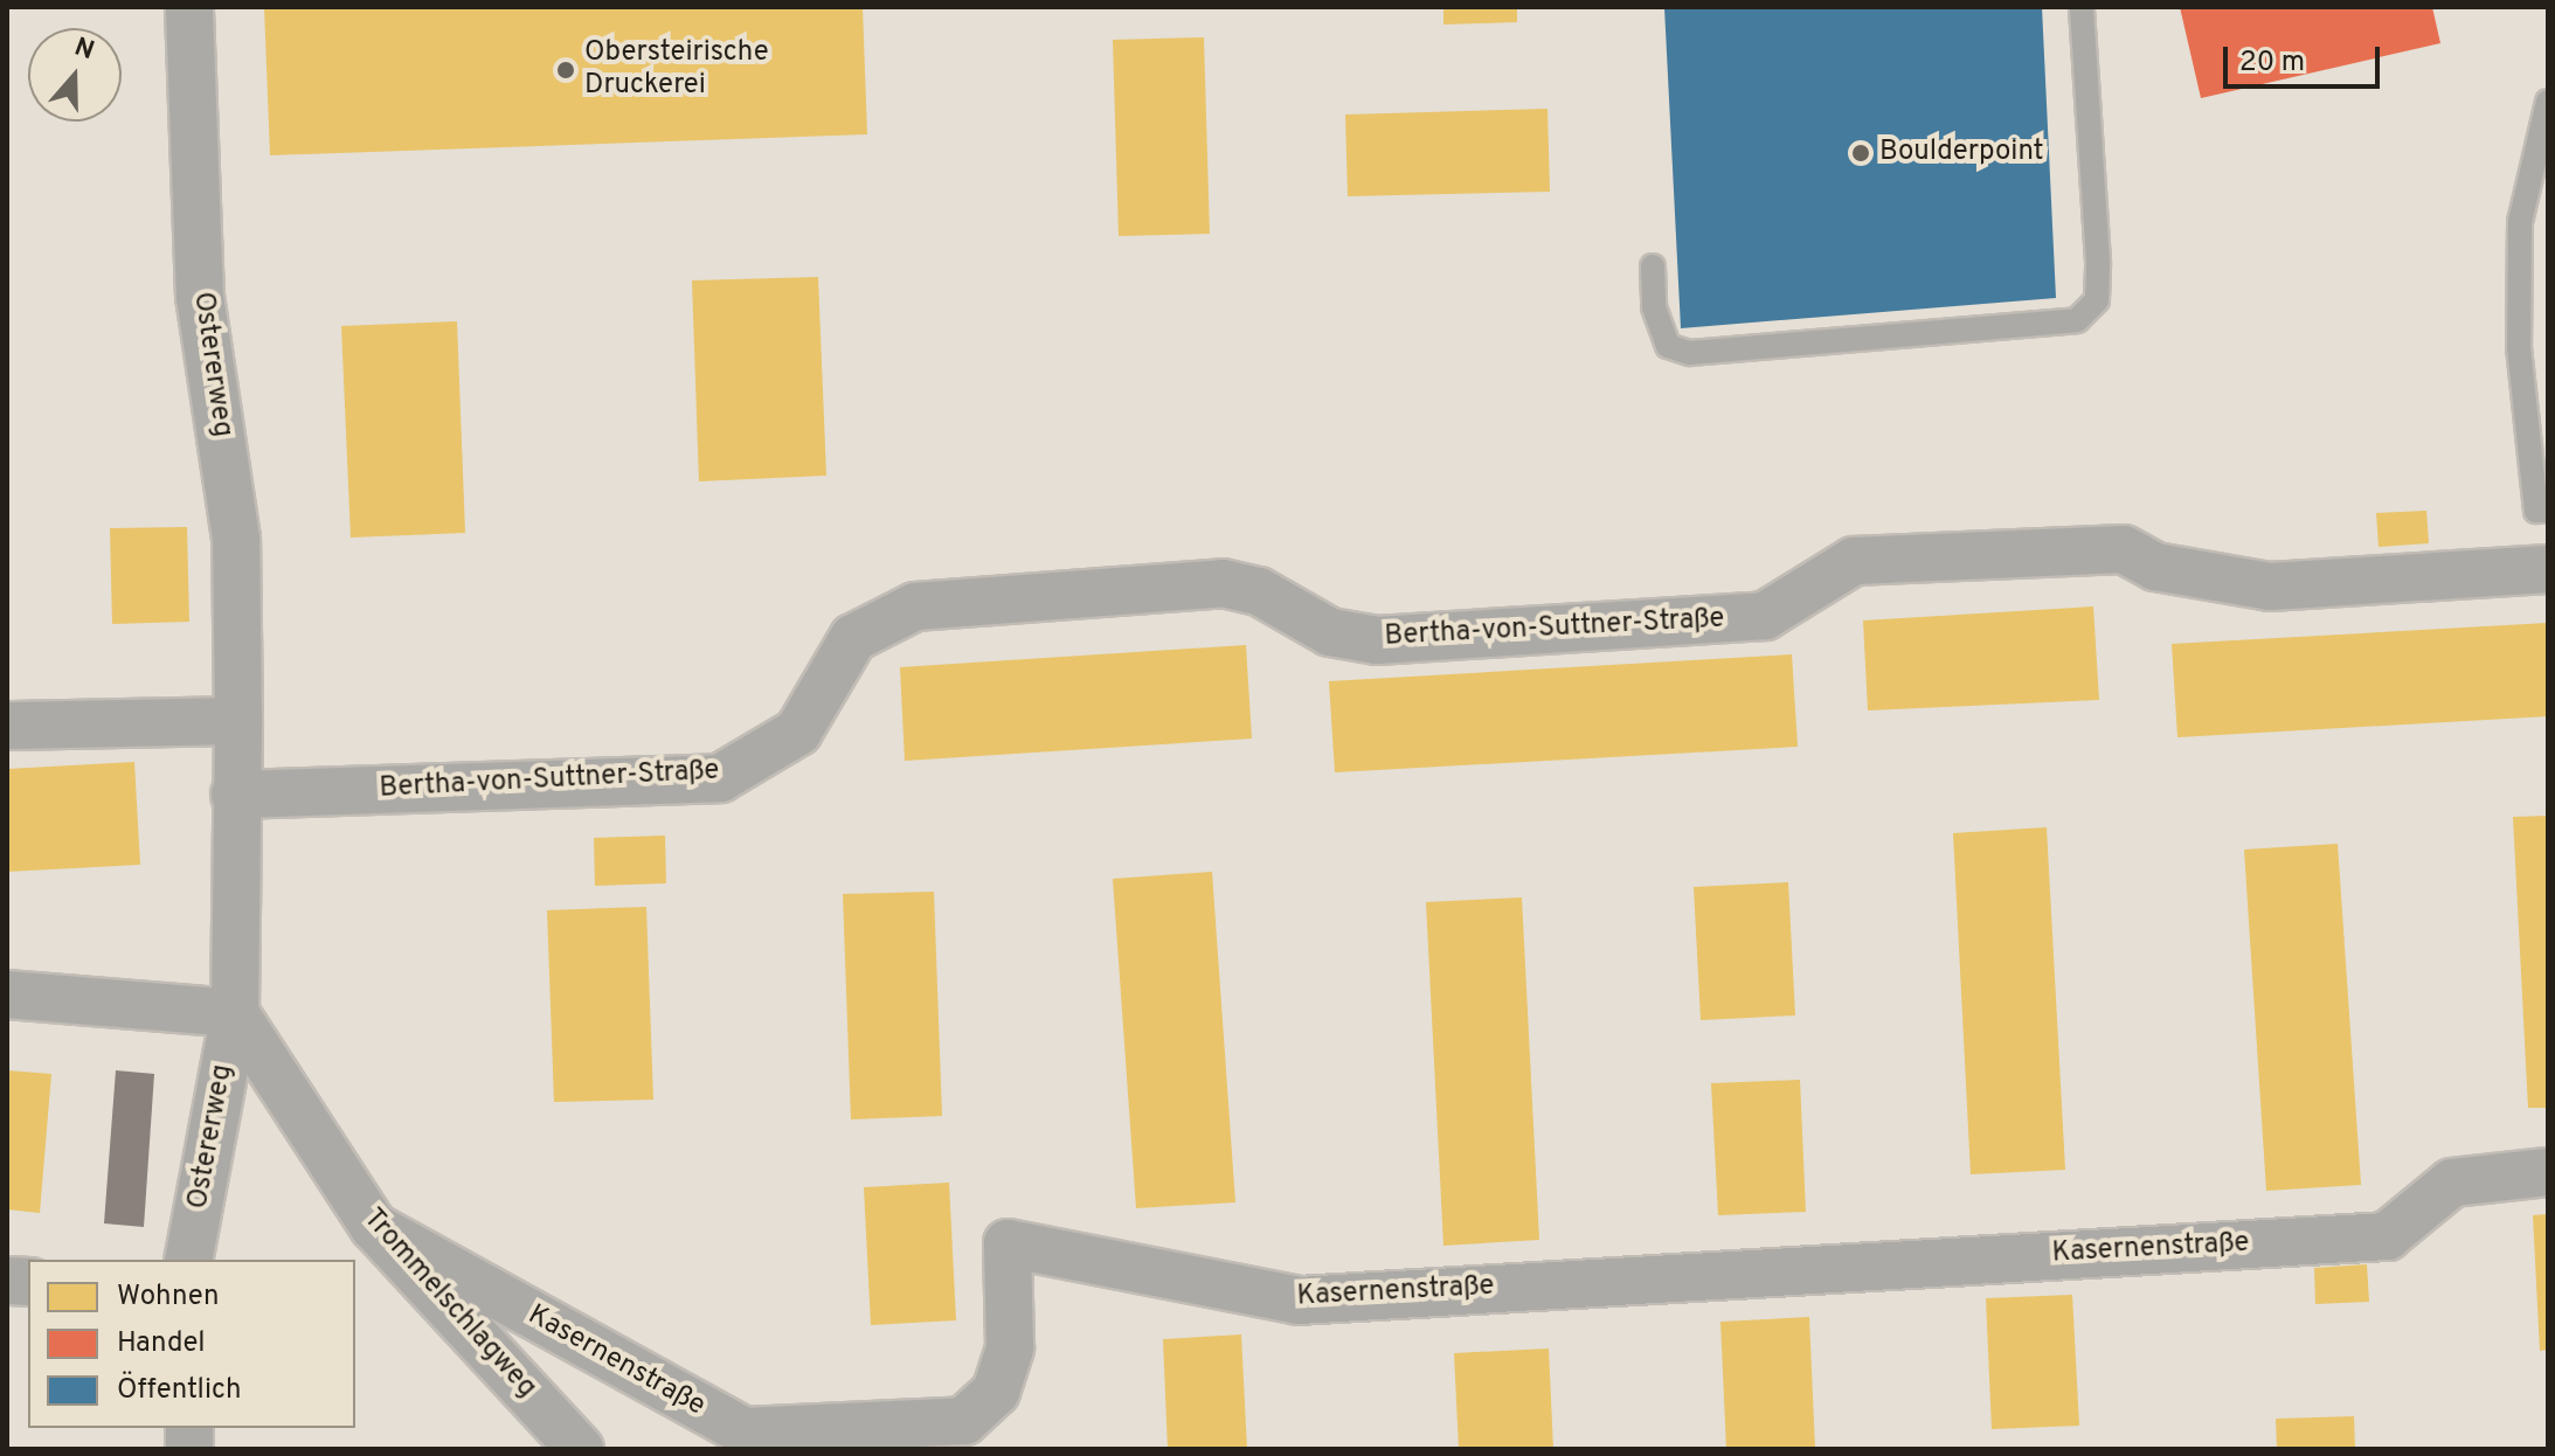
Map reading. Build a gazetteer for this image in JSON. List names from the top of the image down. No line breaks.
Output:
{"streets":{"street":["Ostererweg","Bertha-von-Suttner-Straße","Kasernenstraße","Trommelschlagweg"]},"crossings":[["Ostererweg","Bertha-von-Suttner-Straße"],["Ostererweg","Trommelschlagweg"],["Kasernenstraße","Trommelschlagweg"]],"places":["Obersteirische Druckerei","Boulderpoint"],"legend":["Wohnen","Handel","Öffentlich"],"scale_bar":"20 m","north":"top"}
